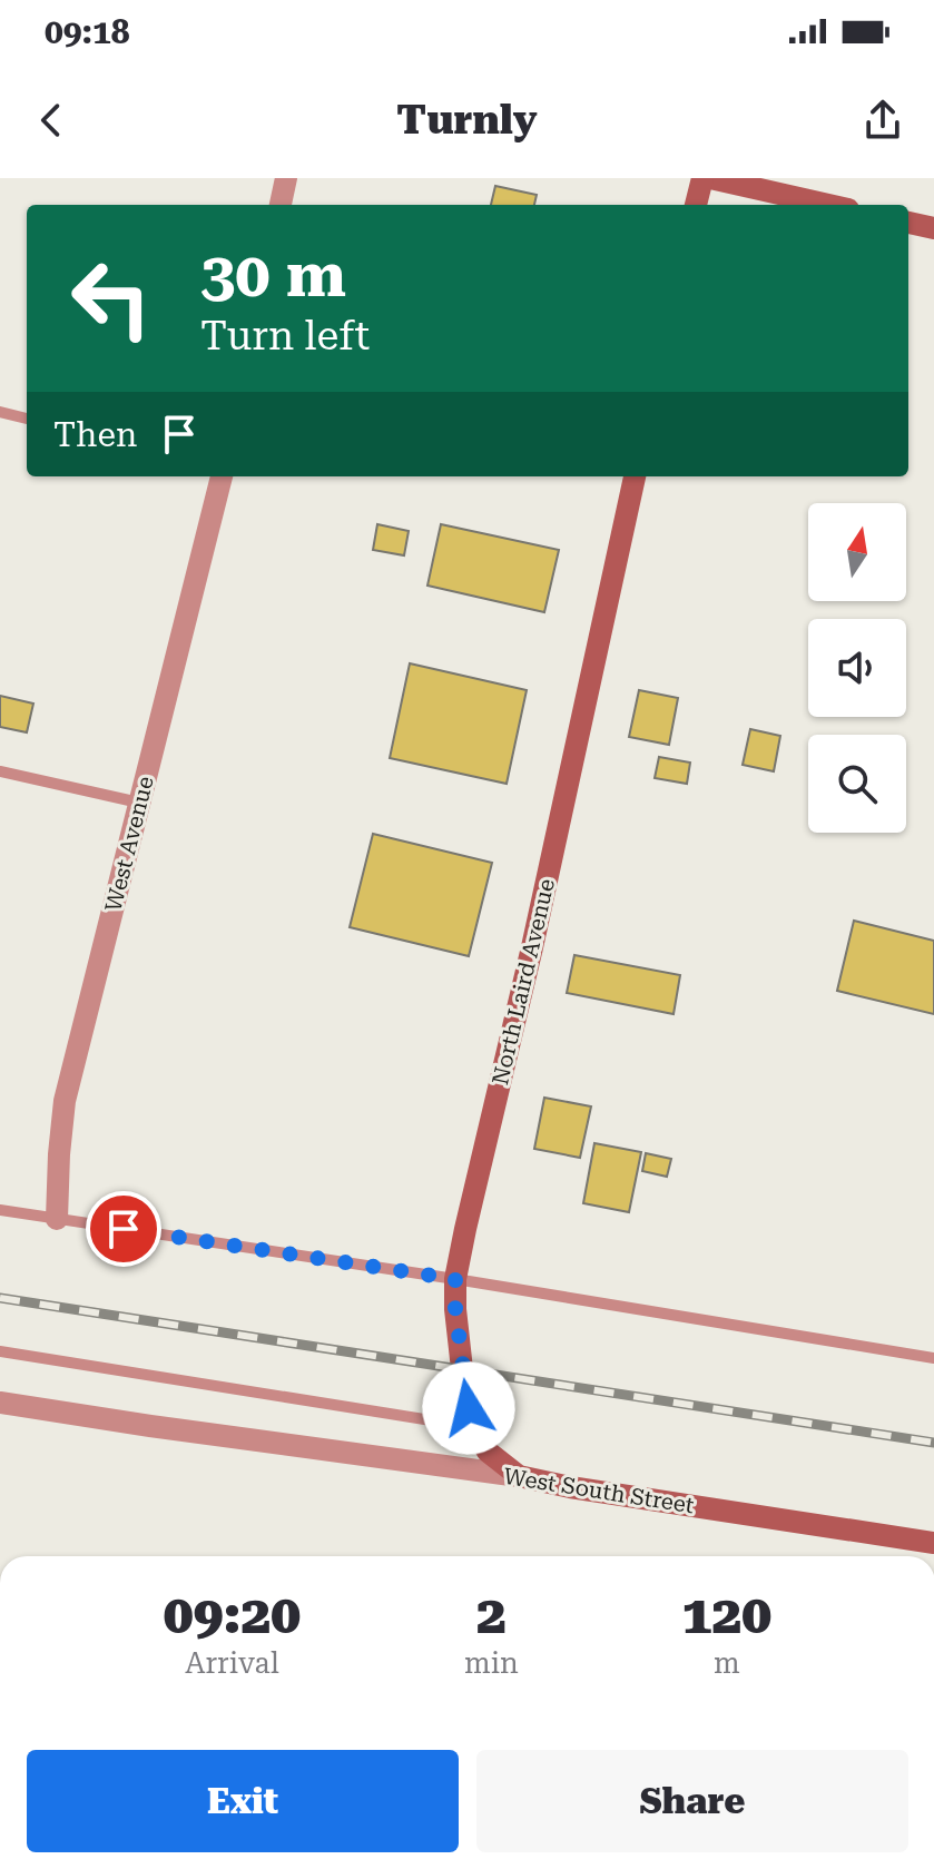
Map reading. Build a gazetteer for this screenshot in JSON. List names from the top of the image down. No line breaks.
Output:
{"streets":{"street":["West Avenue","North Laird Avenue","West South Street"]},"crossings":[["North Laird Avenue","West South Street"]],"north":"top","page":{"status":"09:18","header":"Turnly","turn":["30 m","Turn left"],"then":"Then","eta":["09:20","Arrival","2","min","120","m"],"buttons":["Exit","Share"]}}
